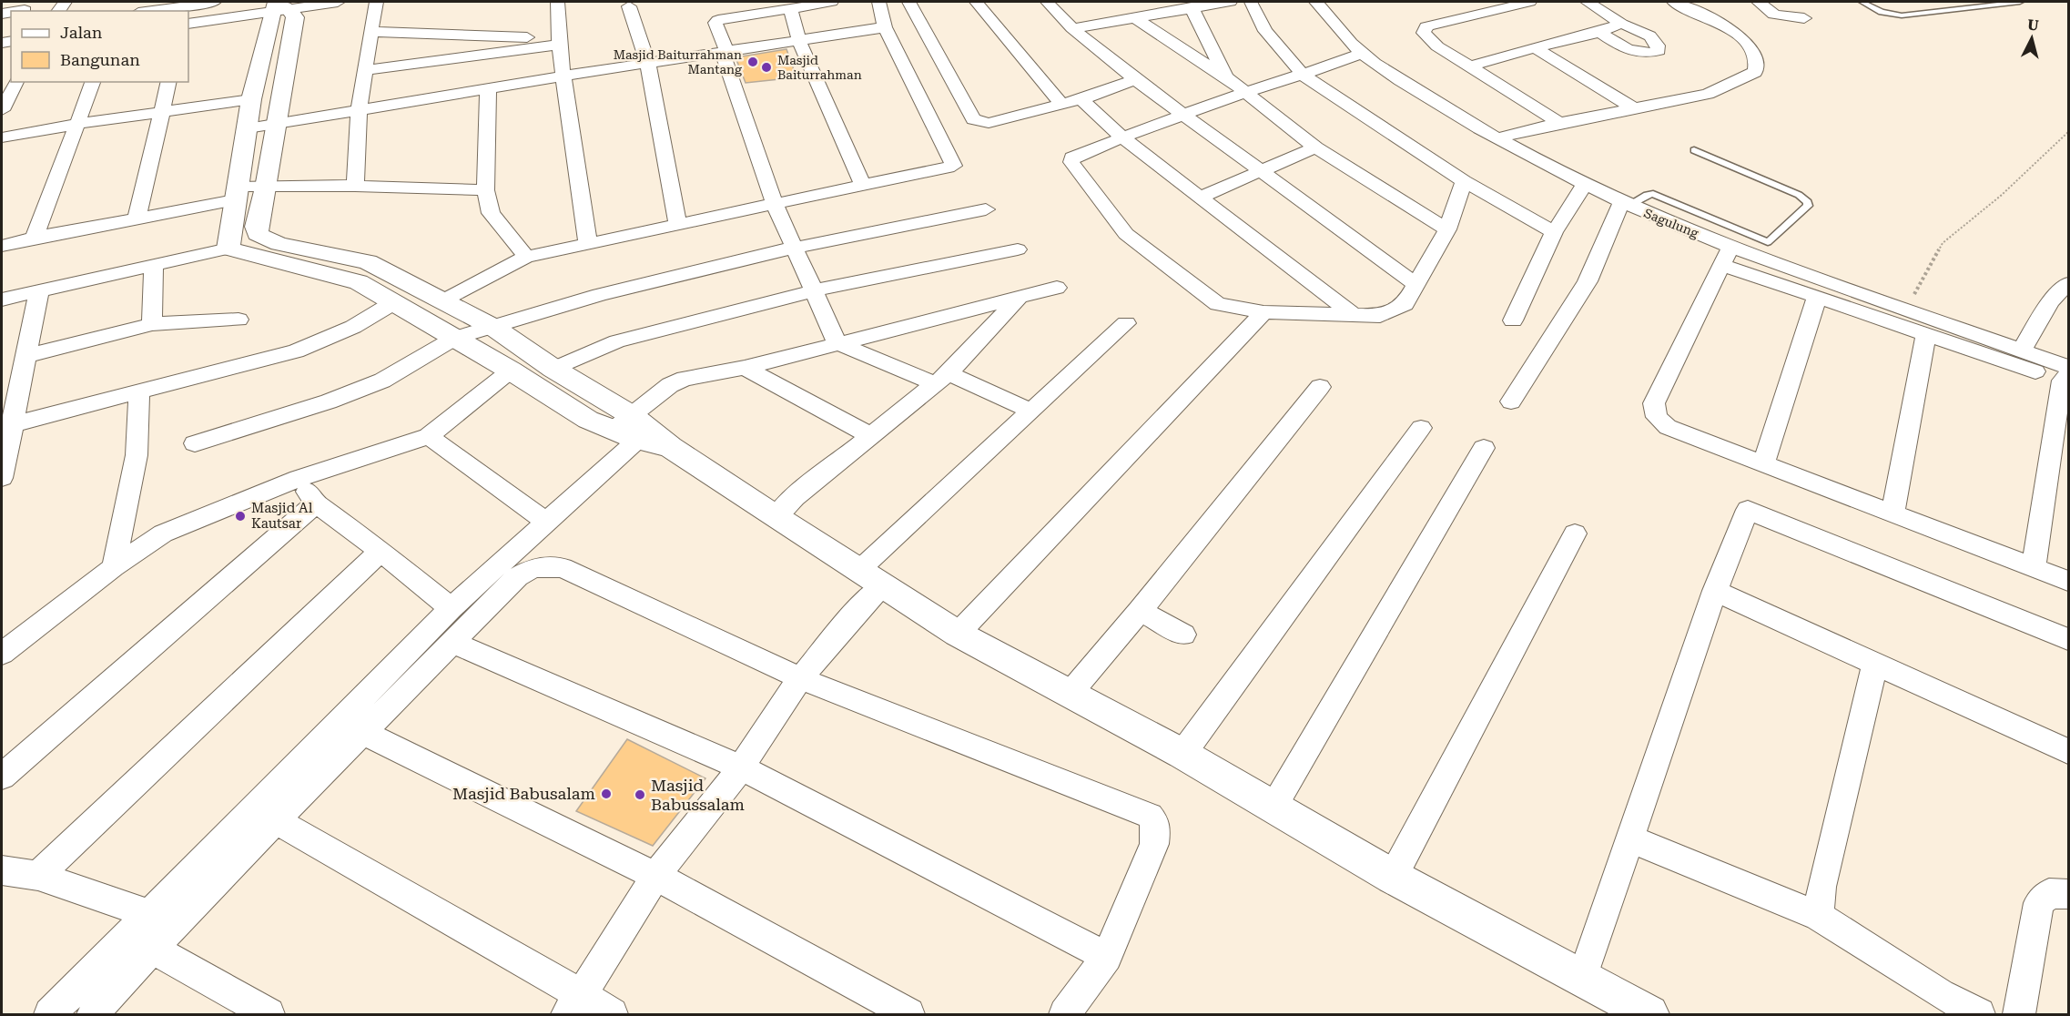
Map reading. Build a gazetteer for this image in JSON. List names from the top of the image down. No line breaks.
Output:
{"streets":{"street":["Sagulung"]},"places":["Masjid Baiturrahman Mantang","Masjid Baiturrahman","Masjid Al Kautsar","Masjid Babusalam","Masjid Babussalam"],"legend":["Jalan","Bangunan"],"north":"top"}
